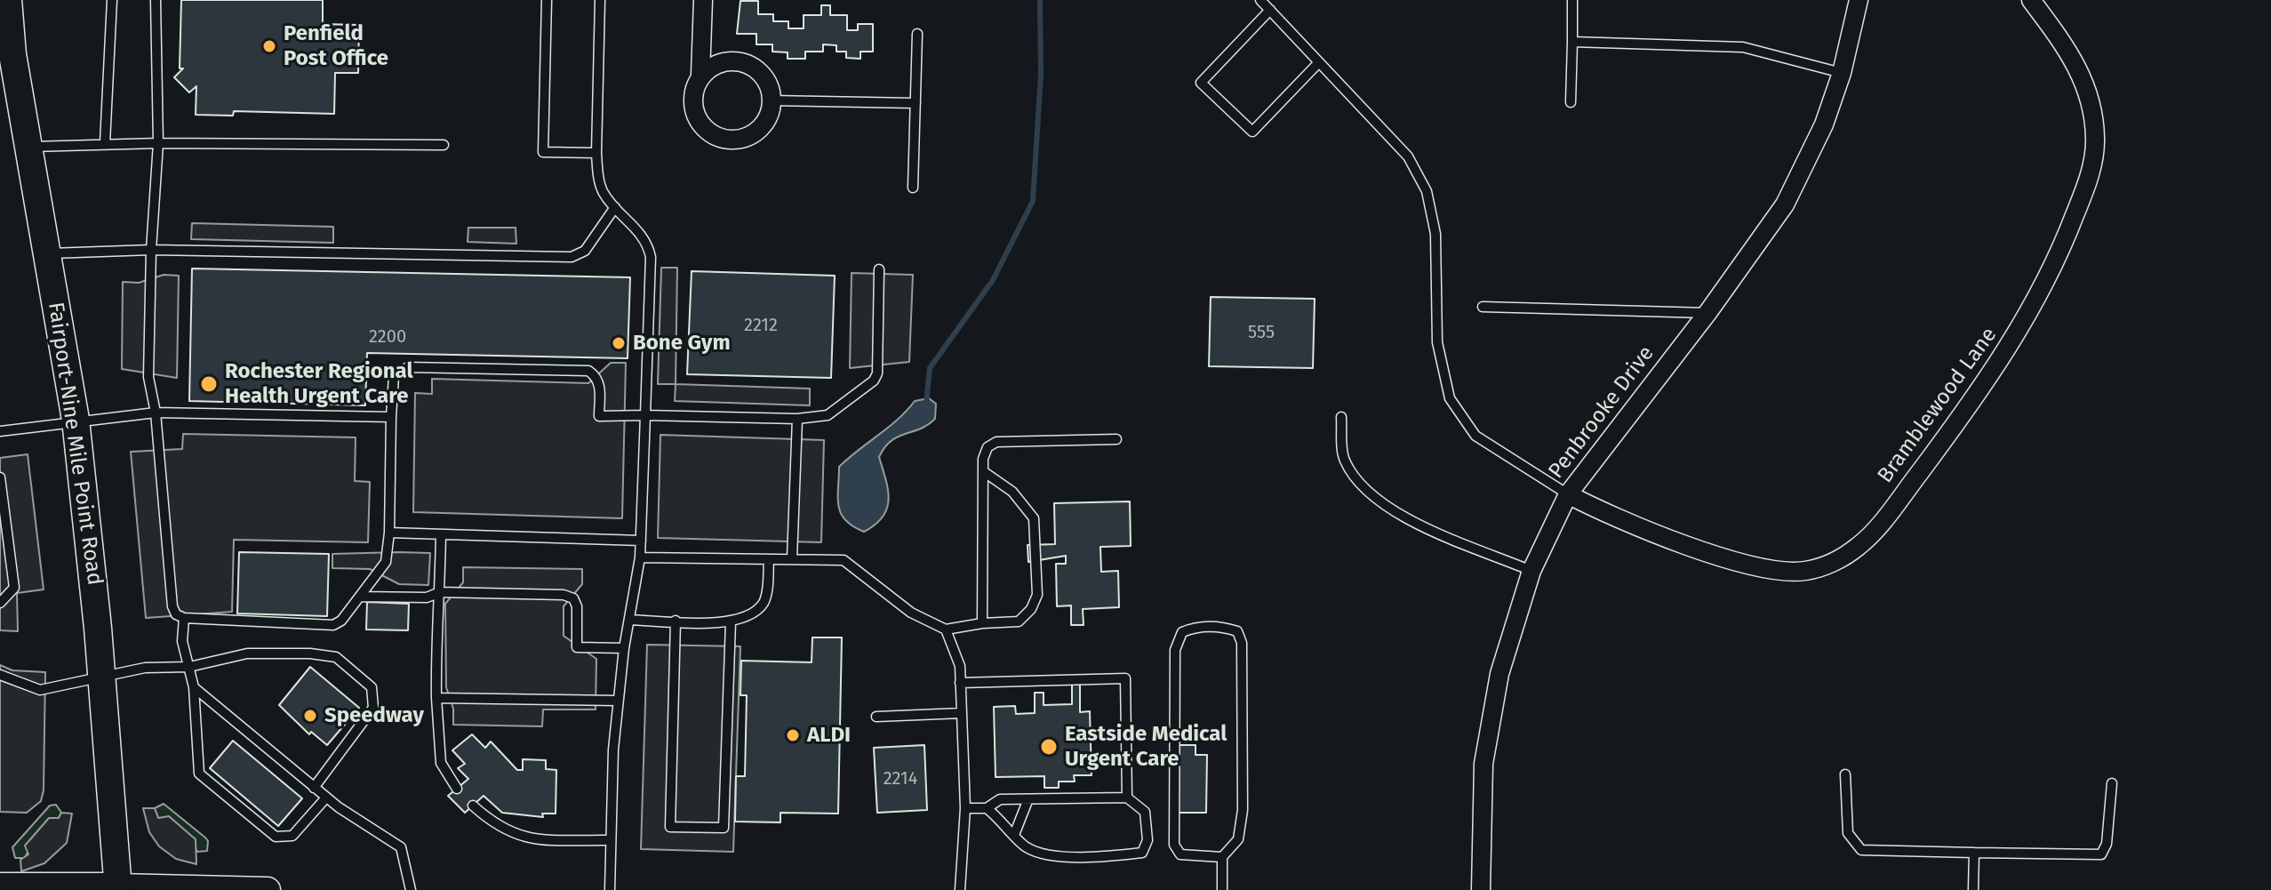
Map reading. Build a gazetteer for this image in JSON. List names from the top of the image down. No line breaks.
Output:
{"streets":{"main road":["Fairport-Nine Mile Point Road"],"street":["Bramblewood Lane","Penbrooke Drive"]},"crossings":[["Bramblewood Lane","Penbrooke Drive"]],"places":["Penfield Post Office","Bone Gym","Rochester Regional Health Urgent Care","Speedway","ALDI","Eastside Medical Urgent Care"],"house_numbers":["2212","555","2200","2214"]}
